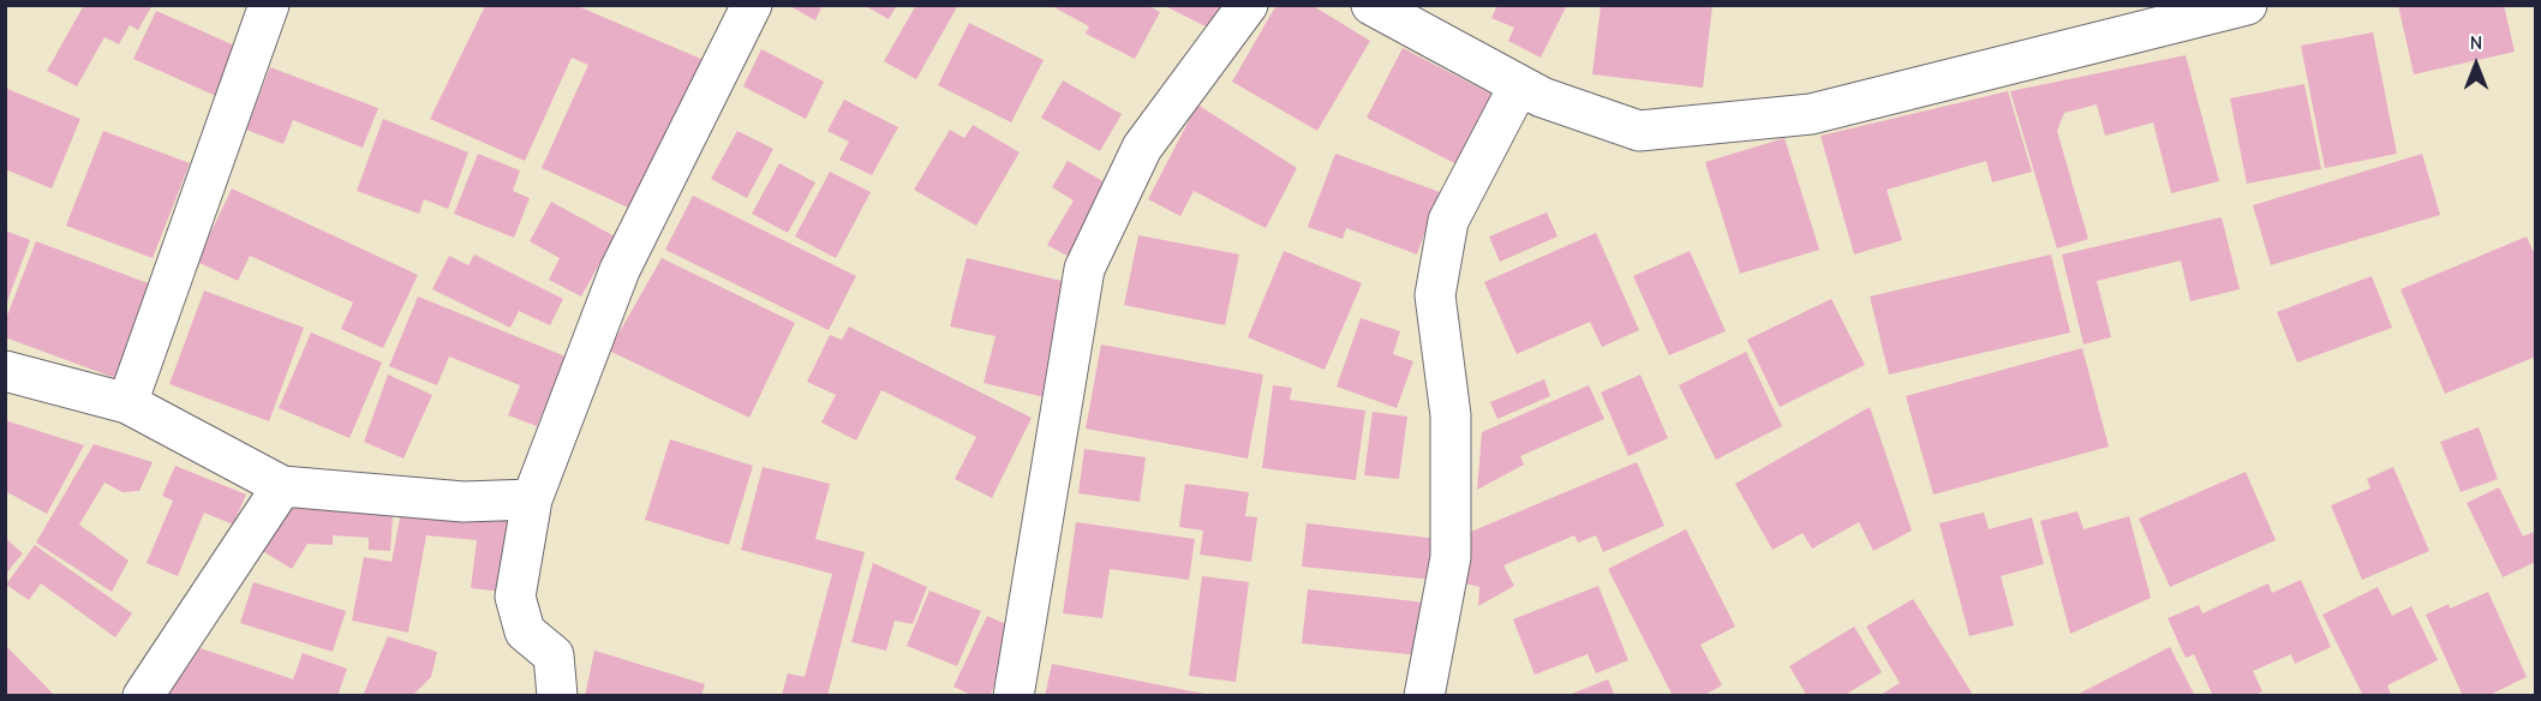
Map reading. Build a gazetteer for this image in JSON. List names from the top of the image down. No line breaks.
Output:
{"north":"top"}
